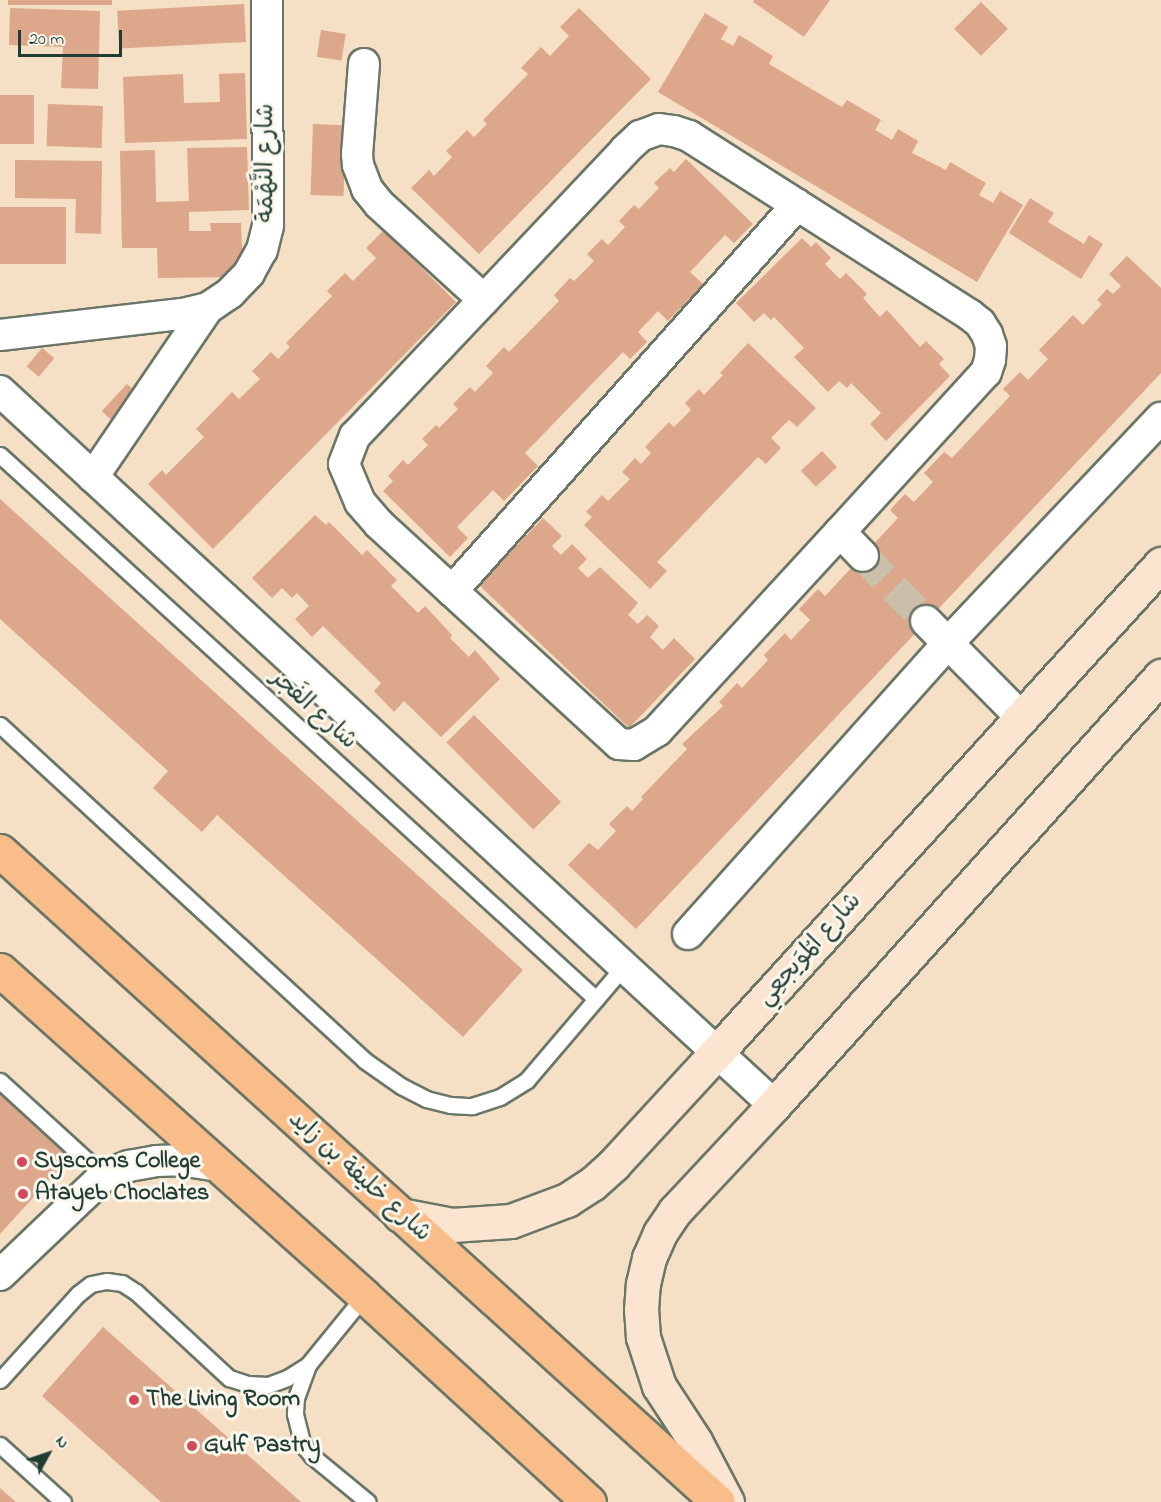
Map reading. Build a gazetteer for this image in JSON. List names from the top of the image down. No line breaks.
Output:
{"streets":{"highway":["شارع خليفة بن زايد"],"street":["شارع النَّهْمَة","شارع المُوَيجعِي"],"lane":["شارع الفَجر"]},"crossings":[["شارع المُوَيجعِي","شارع خليفة بن زايد"]],"places":["Syscoms College","Atayeb Choclates","The Living Room","Gulf Pastry"],"scale_bar":"20 m","north":"top right"}
